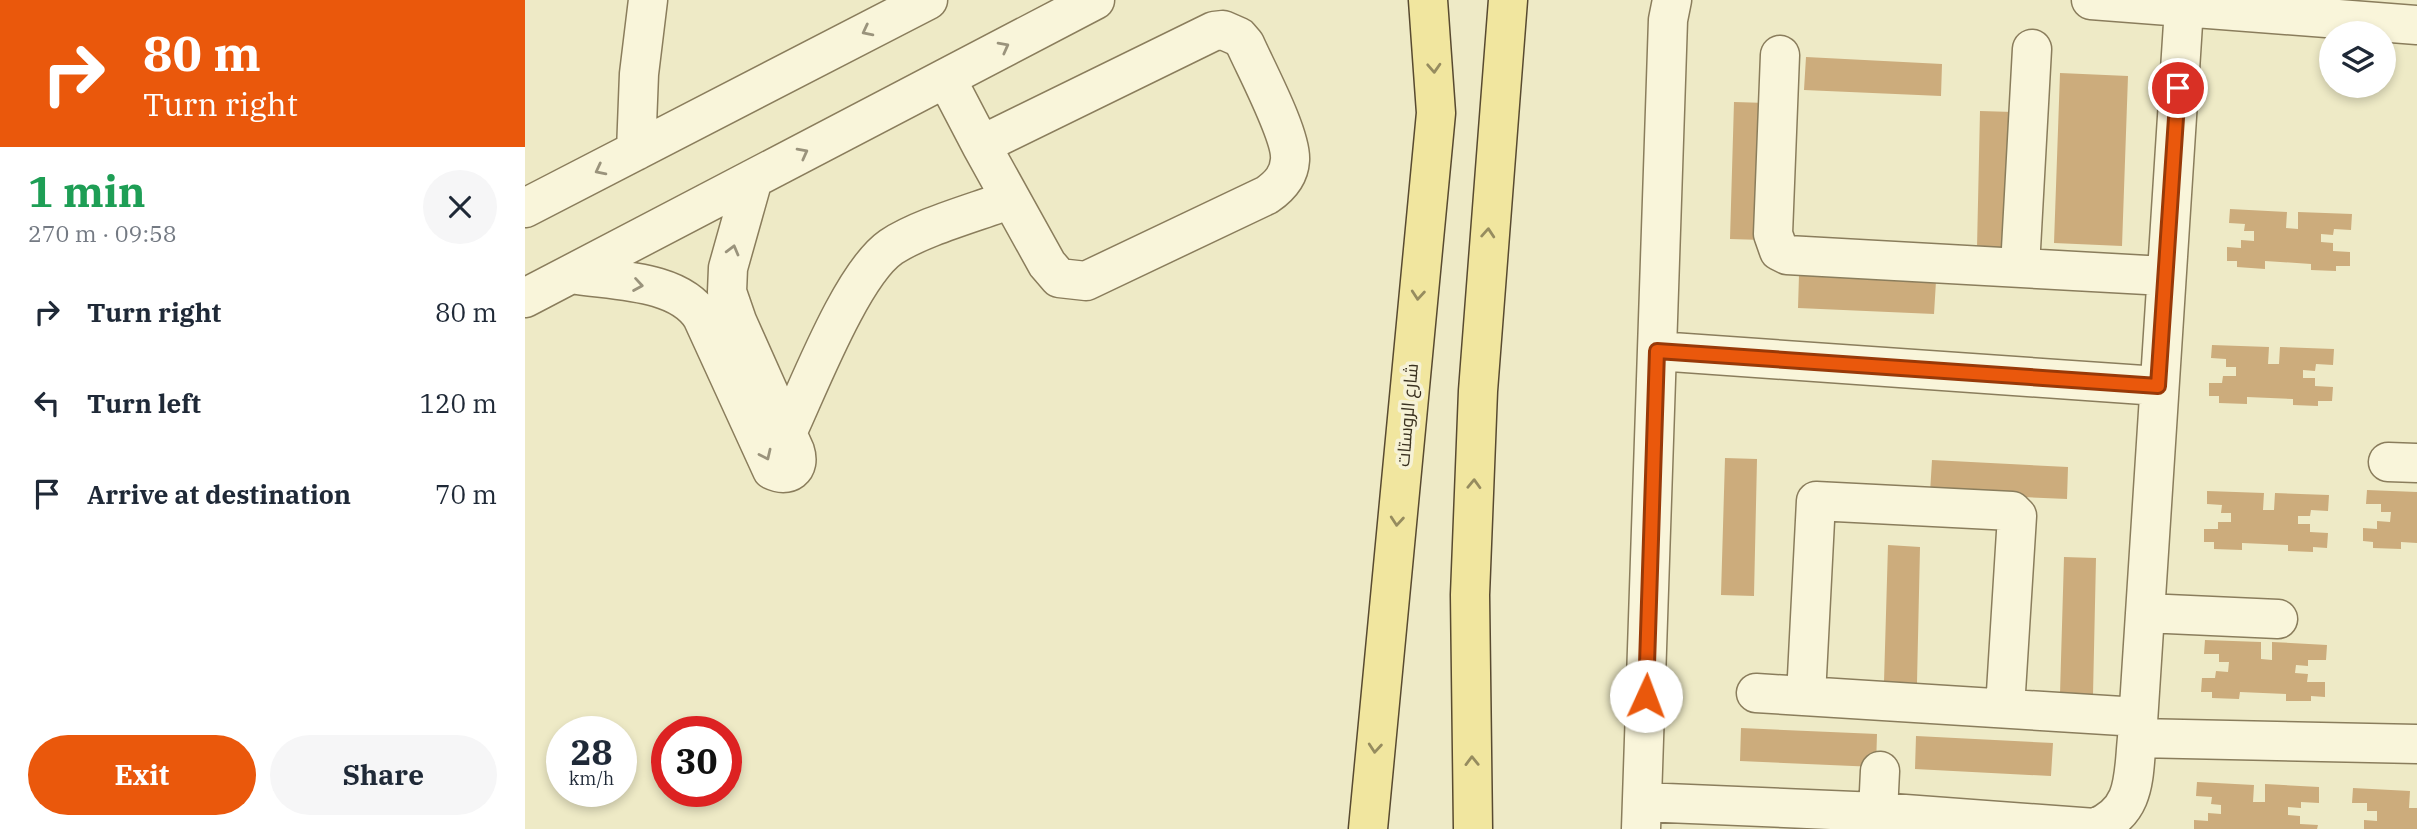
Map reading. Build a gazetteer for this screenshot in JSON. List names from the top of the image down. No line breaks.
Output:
{"streets":{"main road":["شارع الروستات"]},"page":{"turn":["80 m","Turn right"],"heading":["1 min","270 m · 09:58"],"list":[{"name":"Turn right","value":"80 m"},{"name":"Turn left","value":"120 m"},{"name":"Arrive at destination","value":"70 m"}],"speed":"28 km/h","limit":"30","buttons":["Exit","Share"]}}
